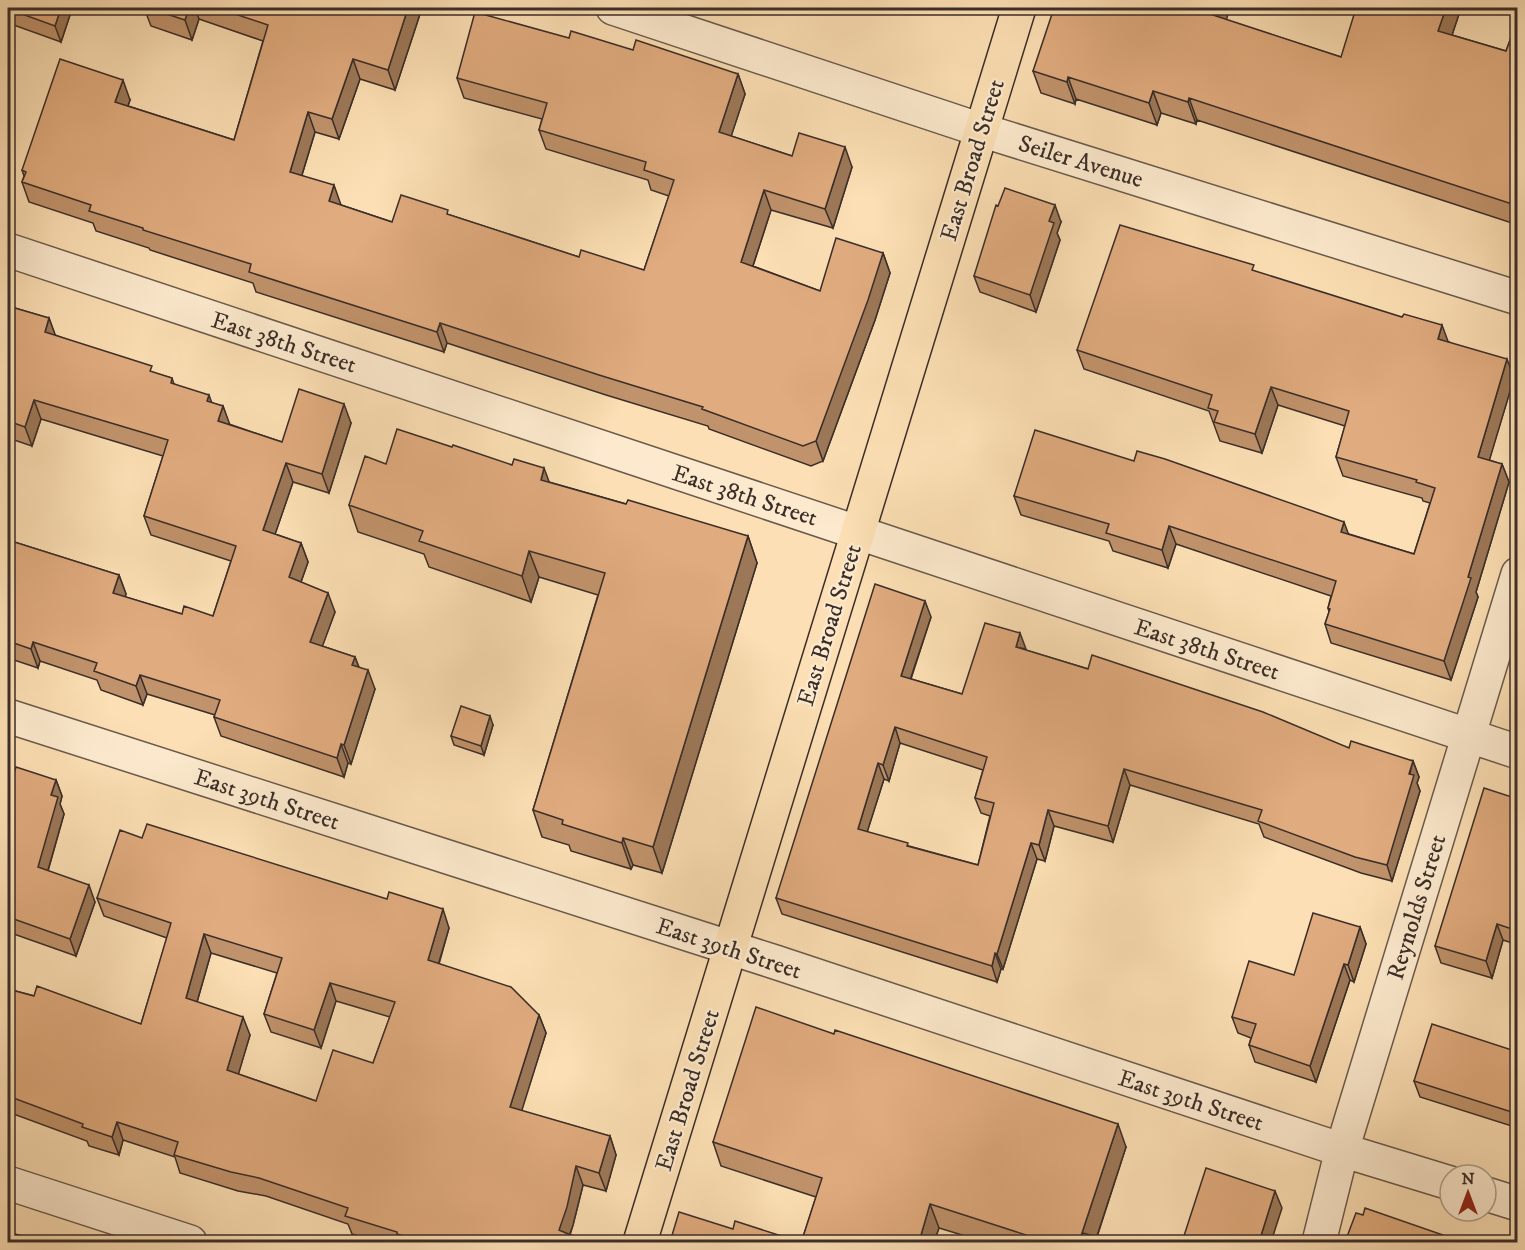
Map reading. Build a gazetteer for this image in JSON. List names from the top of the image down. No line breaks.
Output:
{"streets":{"main road":["East Broad Street"],"street":["Seiler Avenue","East 38th Street","East 39th Street","Reynolds Street"]},"crossings":[["East Broad Street","Seiler Avenue"],["East Broad Street","East 38th Street"],["East Broad Street","East 39th Street"],["East 38th Street","Reynolds Street"],["East 39th Street","Reynolds Street"]],"north":"top"}
